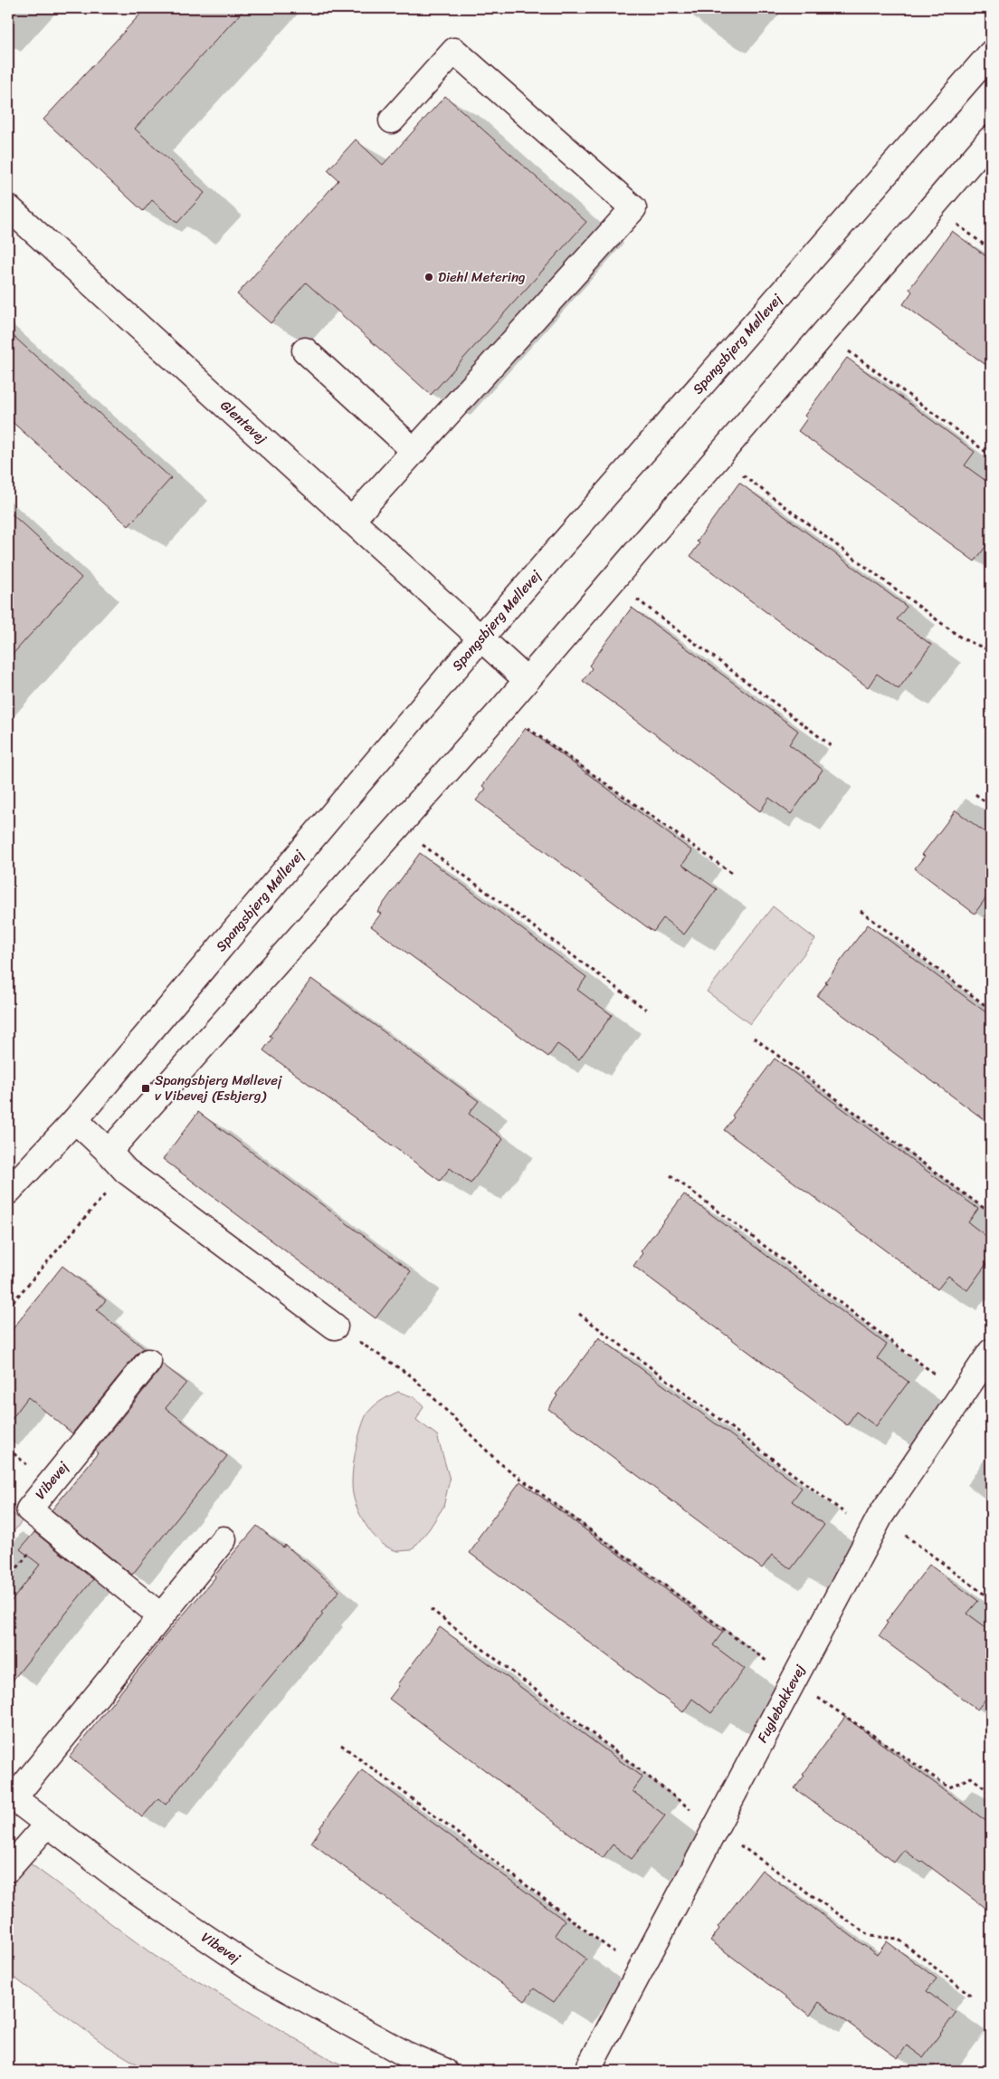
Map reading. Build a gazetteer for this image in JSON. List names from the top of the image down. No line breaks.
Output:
{"streets":{"street":["Spangsbjerg Møllevej","Glentevej","Vibevej","Fuglebakkevej"]},"crossings":[["Spangsbjerg Møllevej","Glentevej"]],"places":{"other":["Diehl Metering"],"transit":["Spangsbjerg Møllevej v Vibevej (Esbjerg)"]}}
